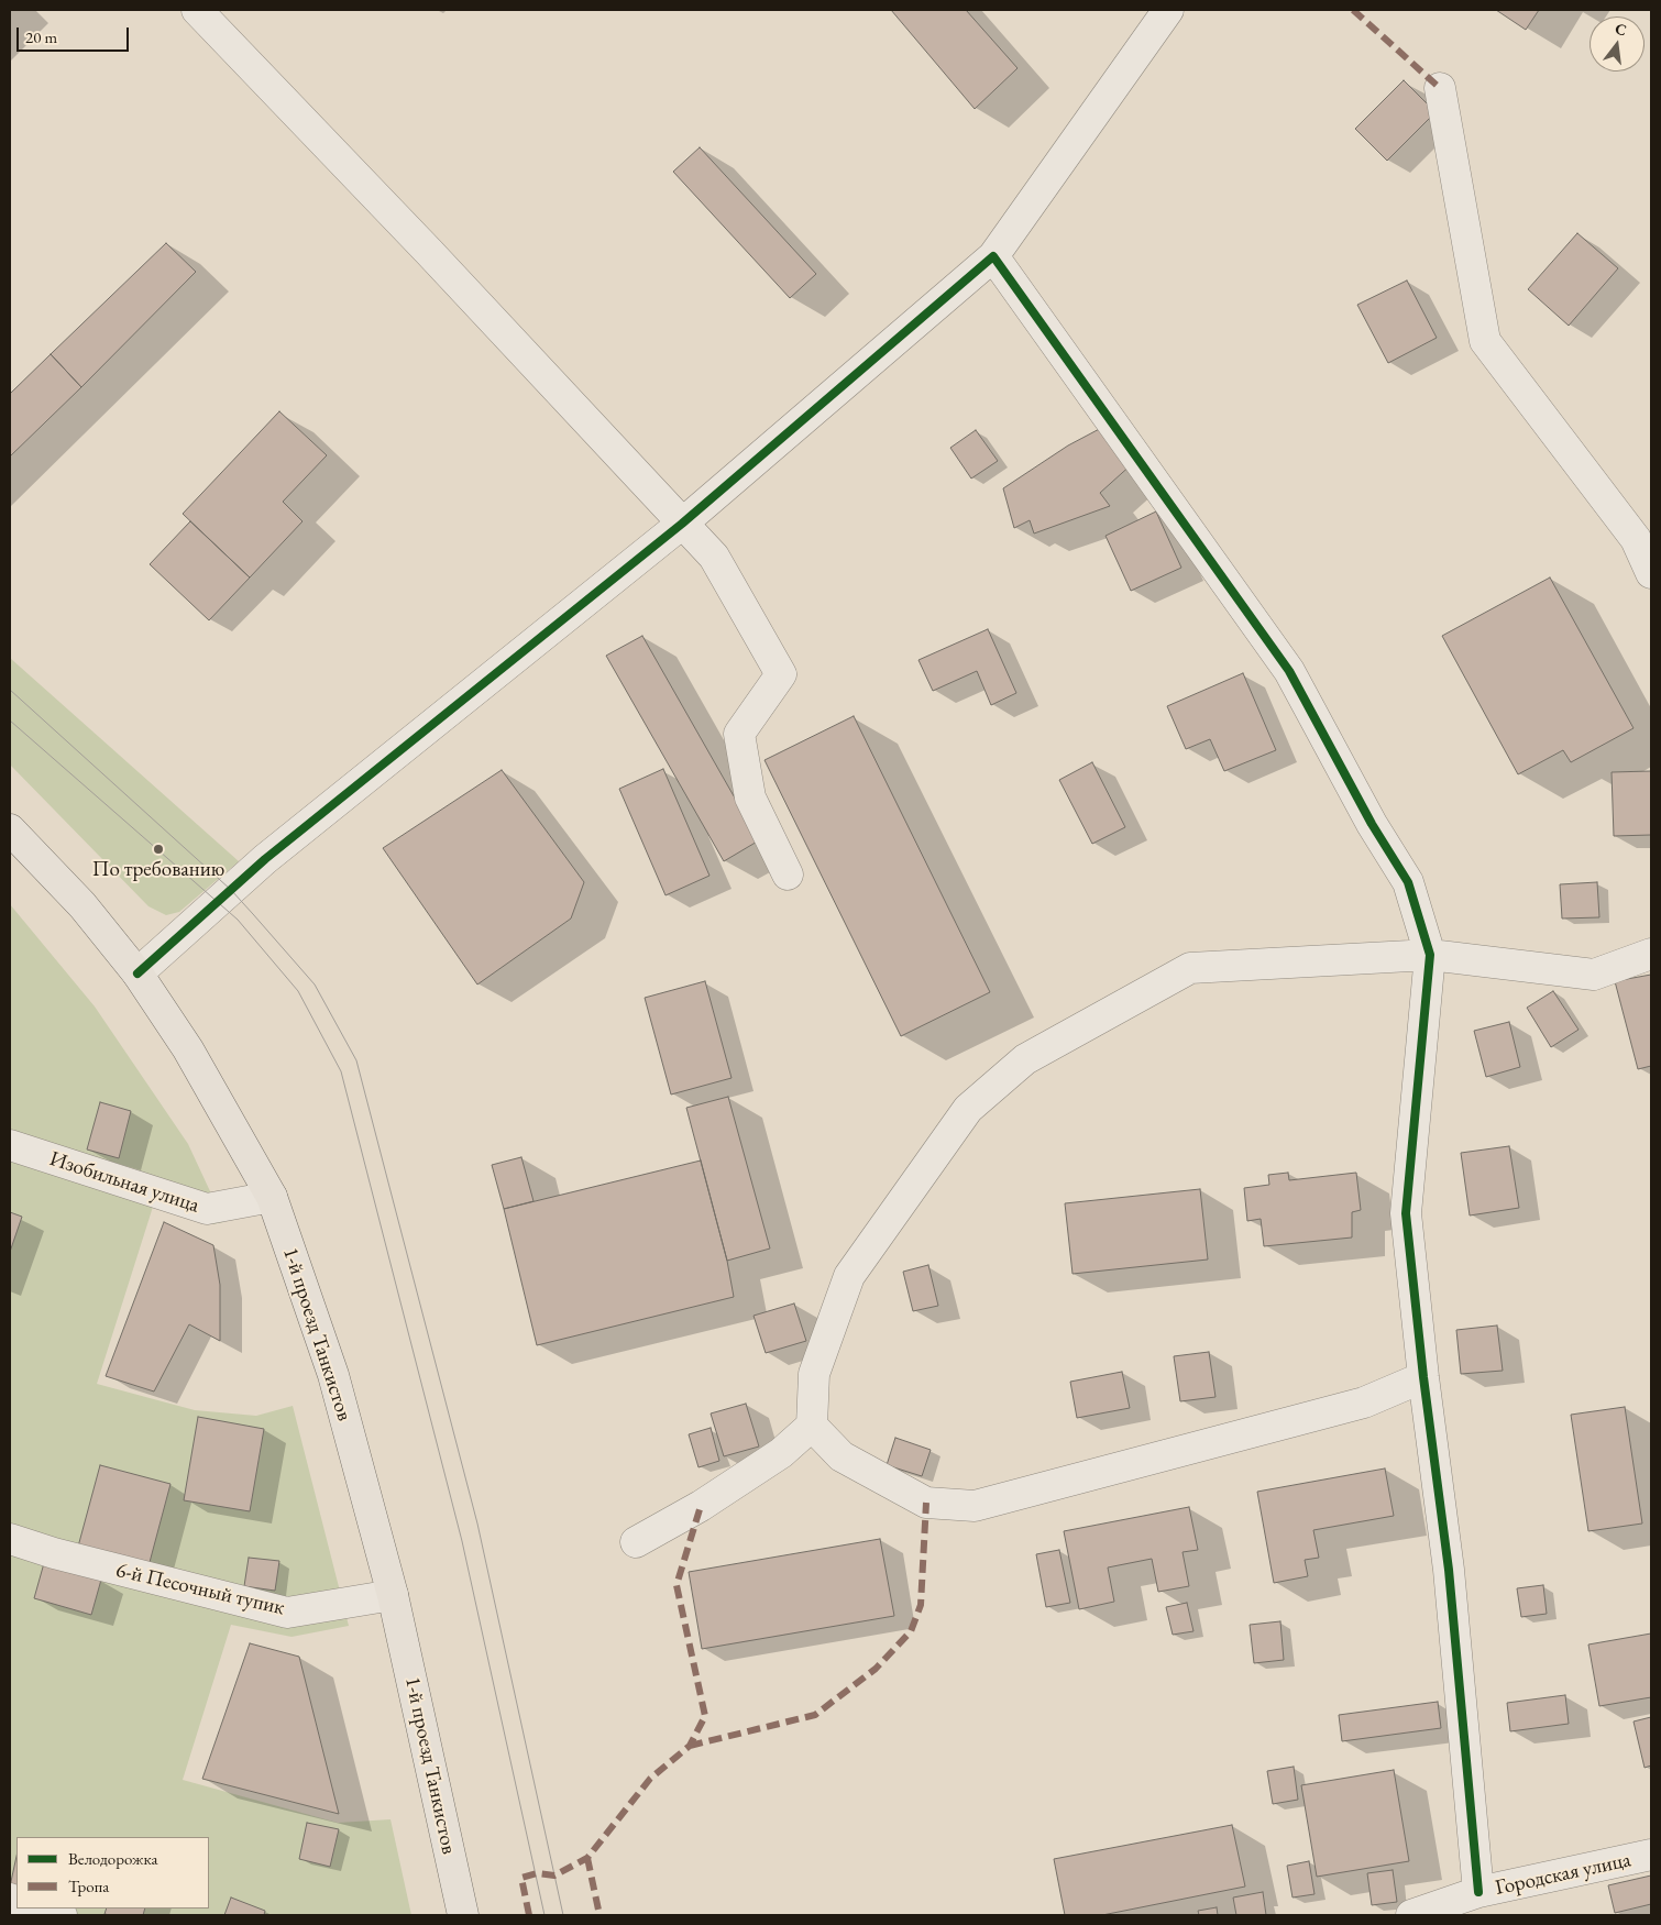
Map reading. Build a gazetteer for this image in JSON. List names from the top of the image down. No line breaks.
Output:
{"streets":{"main road":["1-й проезд Танкистов"],"street":["Изобильная улица","6-й Песочный тупик","Городская улица"]},"crossings":[["Изобильная улица","1-й проезд Танкистов"],["1-й проезд Танкистов","6-й Песочный тупик"]],"places":["По требованию"],"legend":["Велодорожка","Тропа"],"scale_bar":"20 m","north":"top"}
